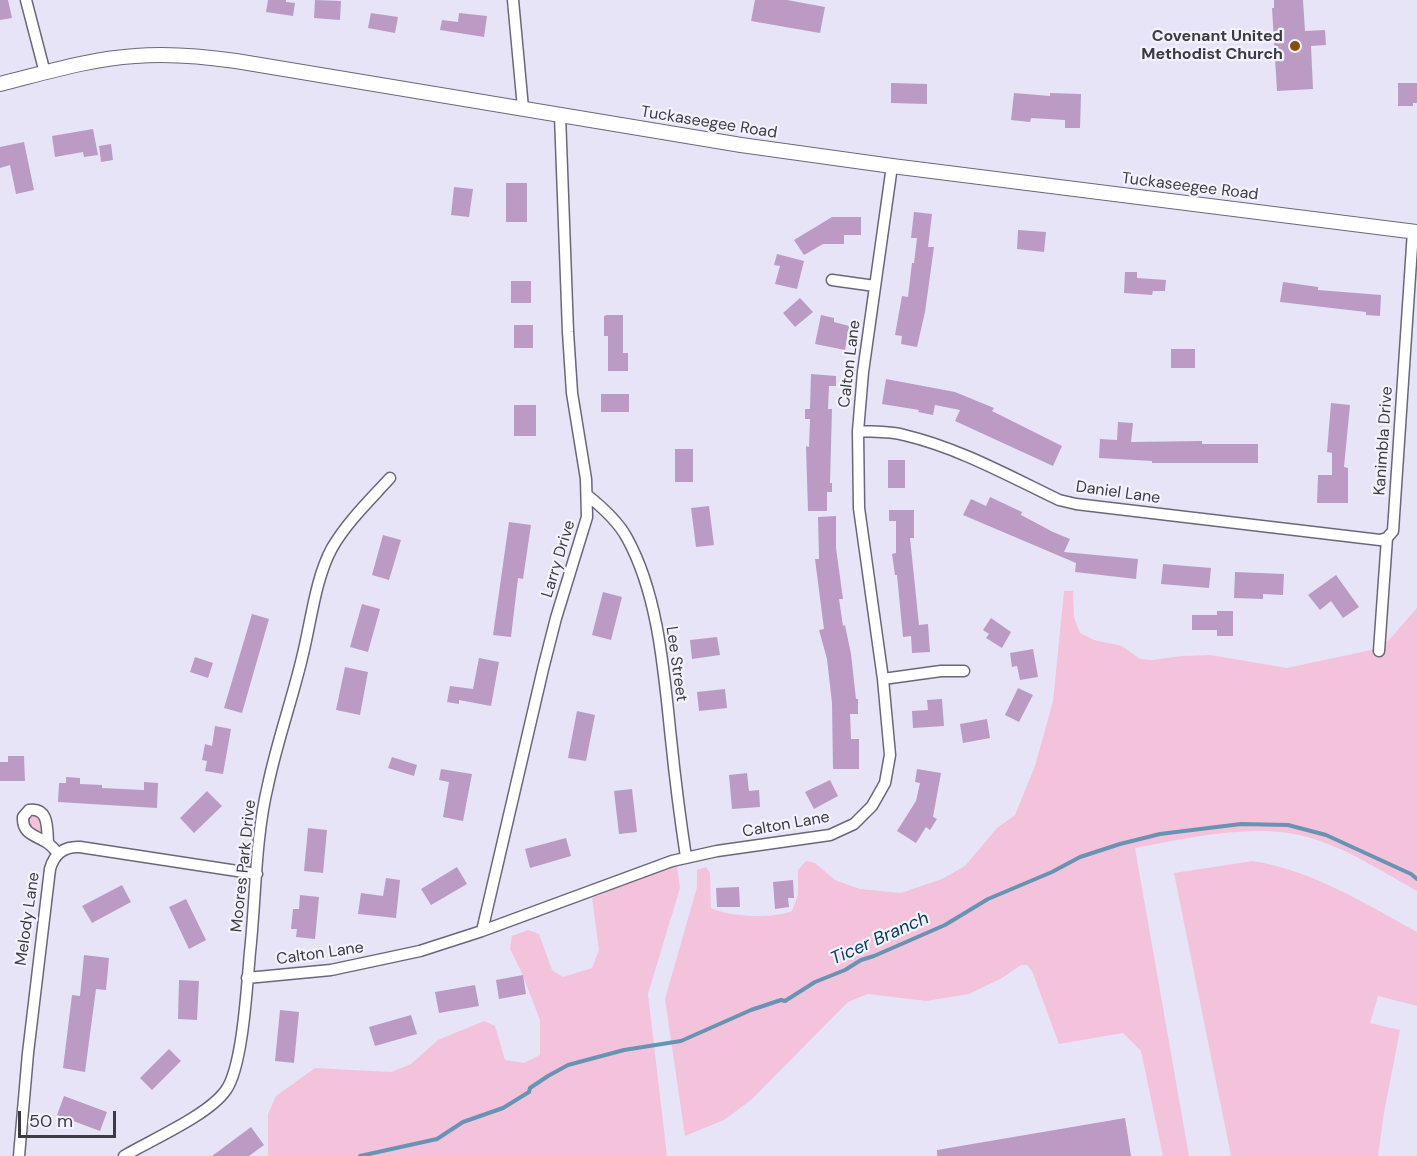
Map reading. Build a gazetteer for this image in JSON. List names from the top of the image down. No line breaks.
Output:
{"streets":{"street":["Tuckaseegee Road","Calton Lane","Kanimbla Drive","Daniel Lane","Larry Drive","Lee Street","Moores Park Drive","Melody Lane"]},"crossings":[["Tuckaseegee Road","Calton Lane"],["Tuckaseegee Road","Kanimbla Drive"],["Tuckaseegee Road","Larry Drive"],["Calton Lane","Daniel Lane"],["Calton Lane","Larry Drive"],["Calton Lane","Lee Street"],["Calton Lane","Moores Park Drive"],["Kanimbla Drive","Daniel Lane"],["Larry Drive","Lee Street"],["Moores Park Drive","Melody Lane"]],"water":["Ticer Branch"],"places":["Covenant United Methodist Church"],"scale_bar":"50 m"}
